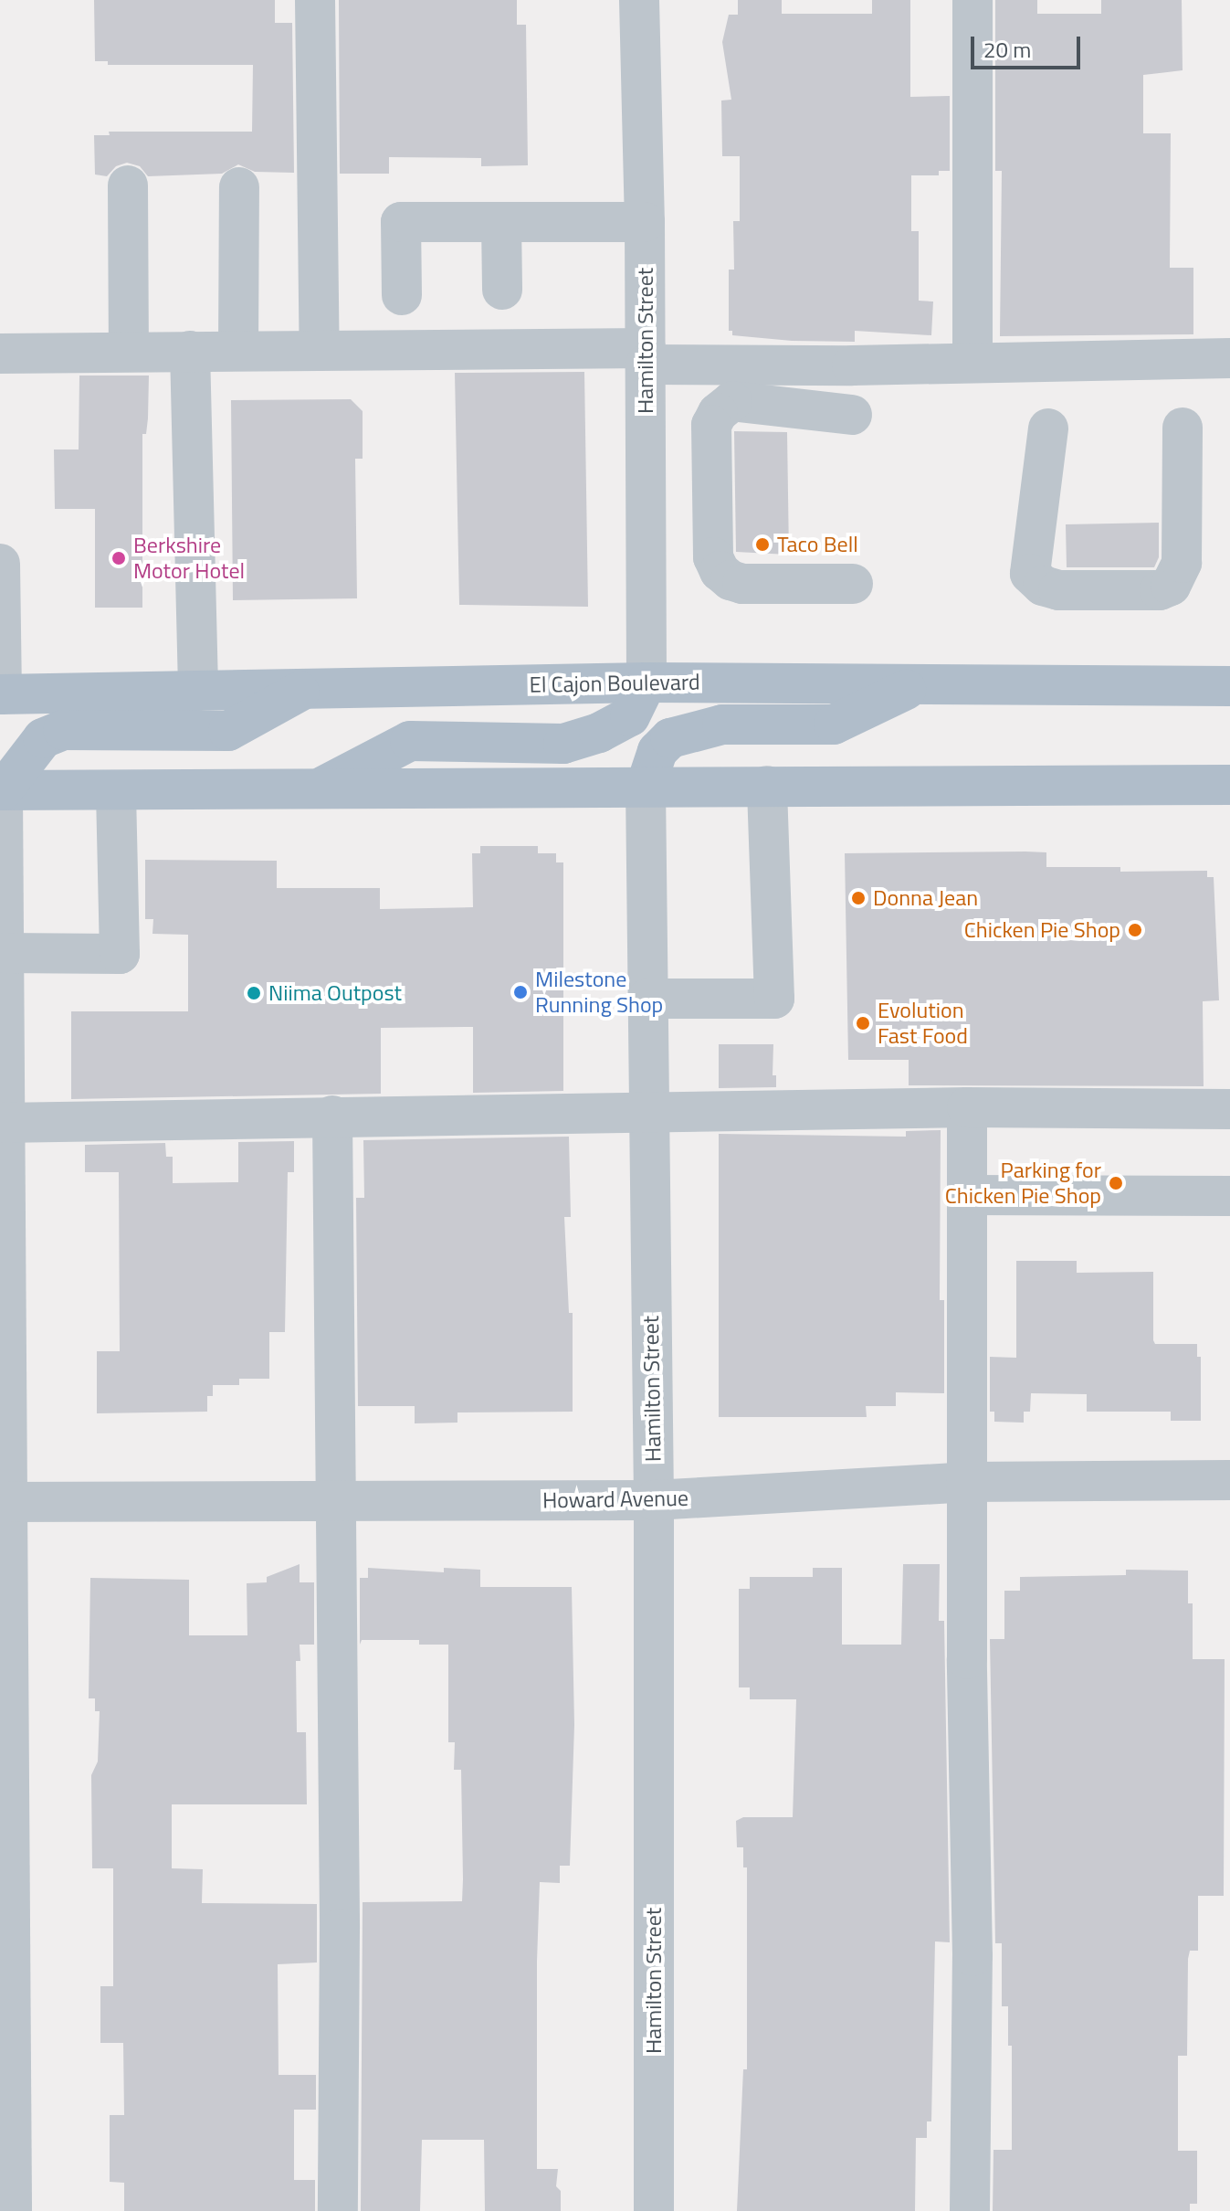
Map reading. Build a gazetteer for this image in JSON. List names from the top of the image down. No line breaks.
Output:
{"streets":{"main road":["El Cajon Boulevard"],"street":["Hamilton Street","Howard Avenue"]},"crossings":[["Hamilton Street","El Cajon Boulevard"],["Hamilton Street","Howard Avenue"]],"places":["Taco Bell","Berkshire Motor Hotel","Donna Jean","Chicken Pie Shop","Milestone Running Shop","Niima Outpost","Evolution Fast Food","Parking for Chicken Pie Shop"],"scale_bar":"20 m"}
